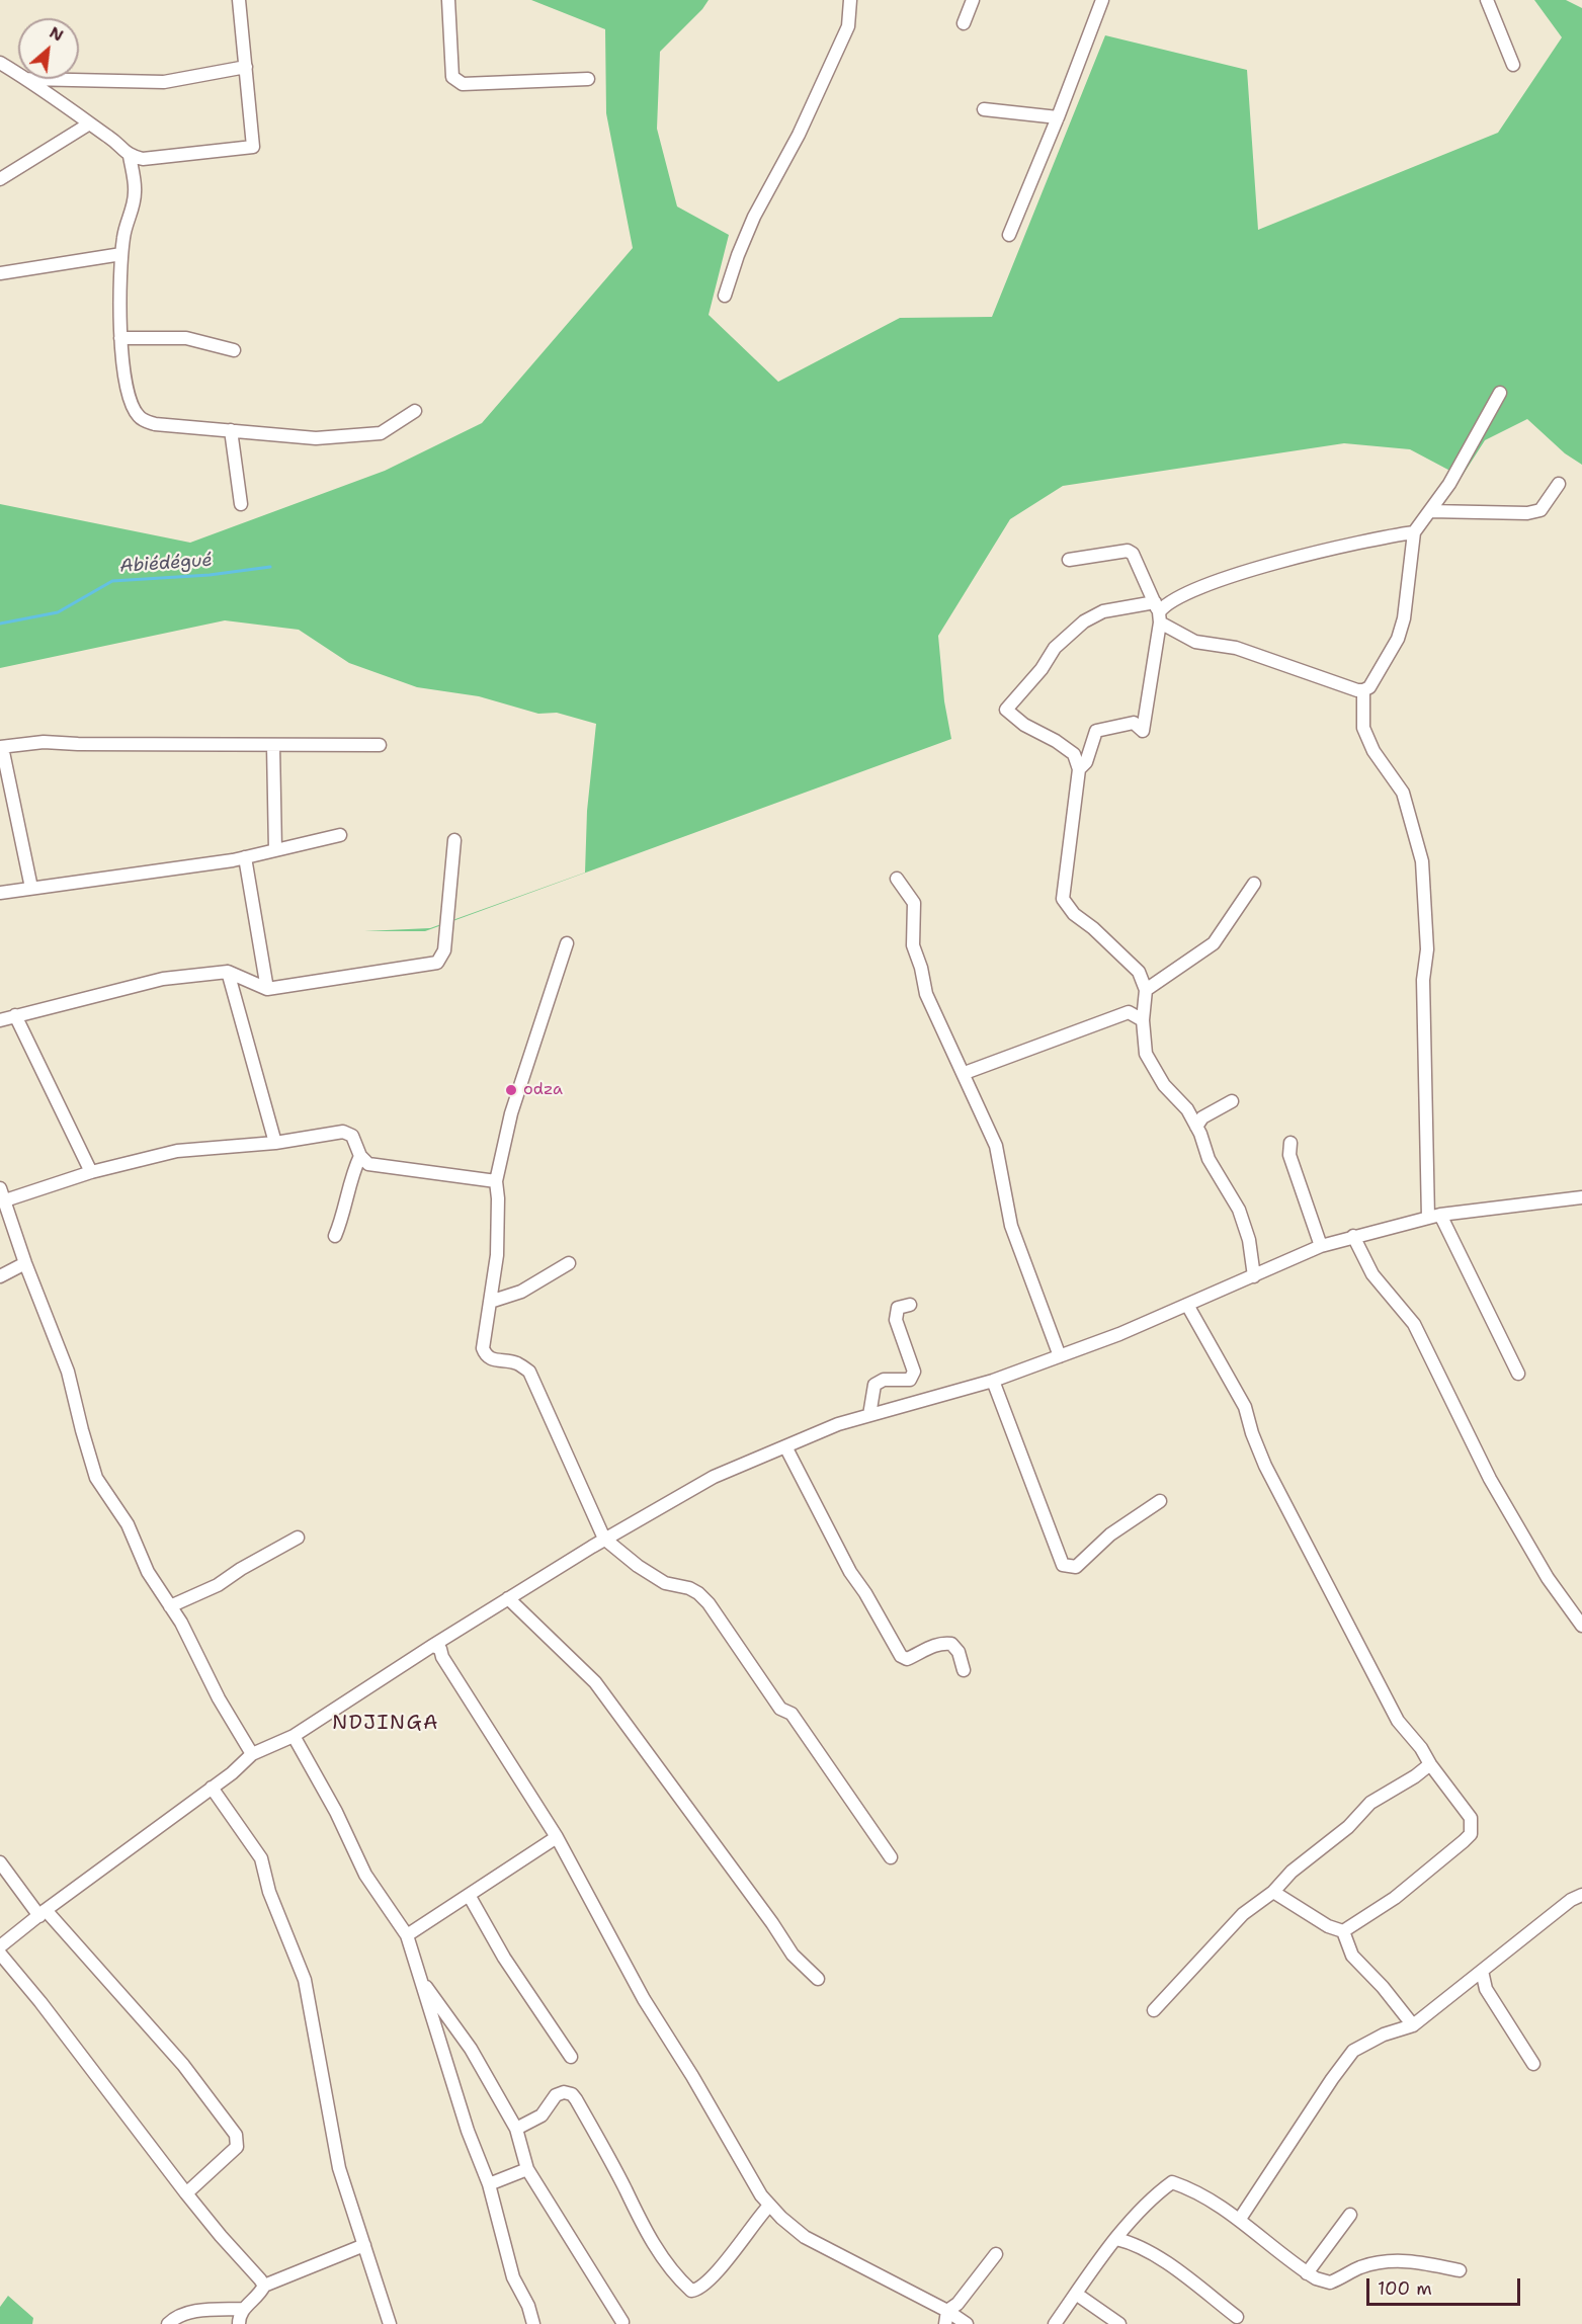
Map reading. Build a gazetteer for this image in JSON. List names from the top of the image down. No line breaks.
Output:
{"districts":["NDJINGA"],"water":["Abiédégué"],"places":["odza"],"scale_bar":"100 m","north":"top right"}
